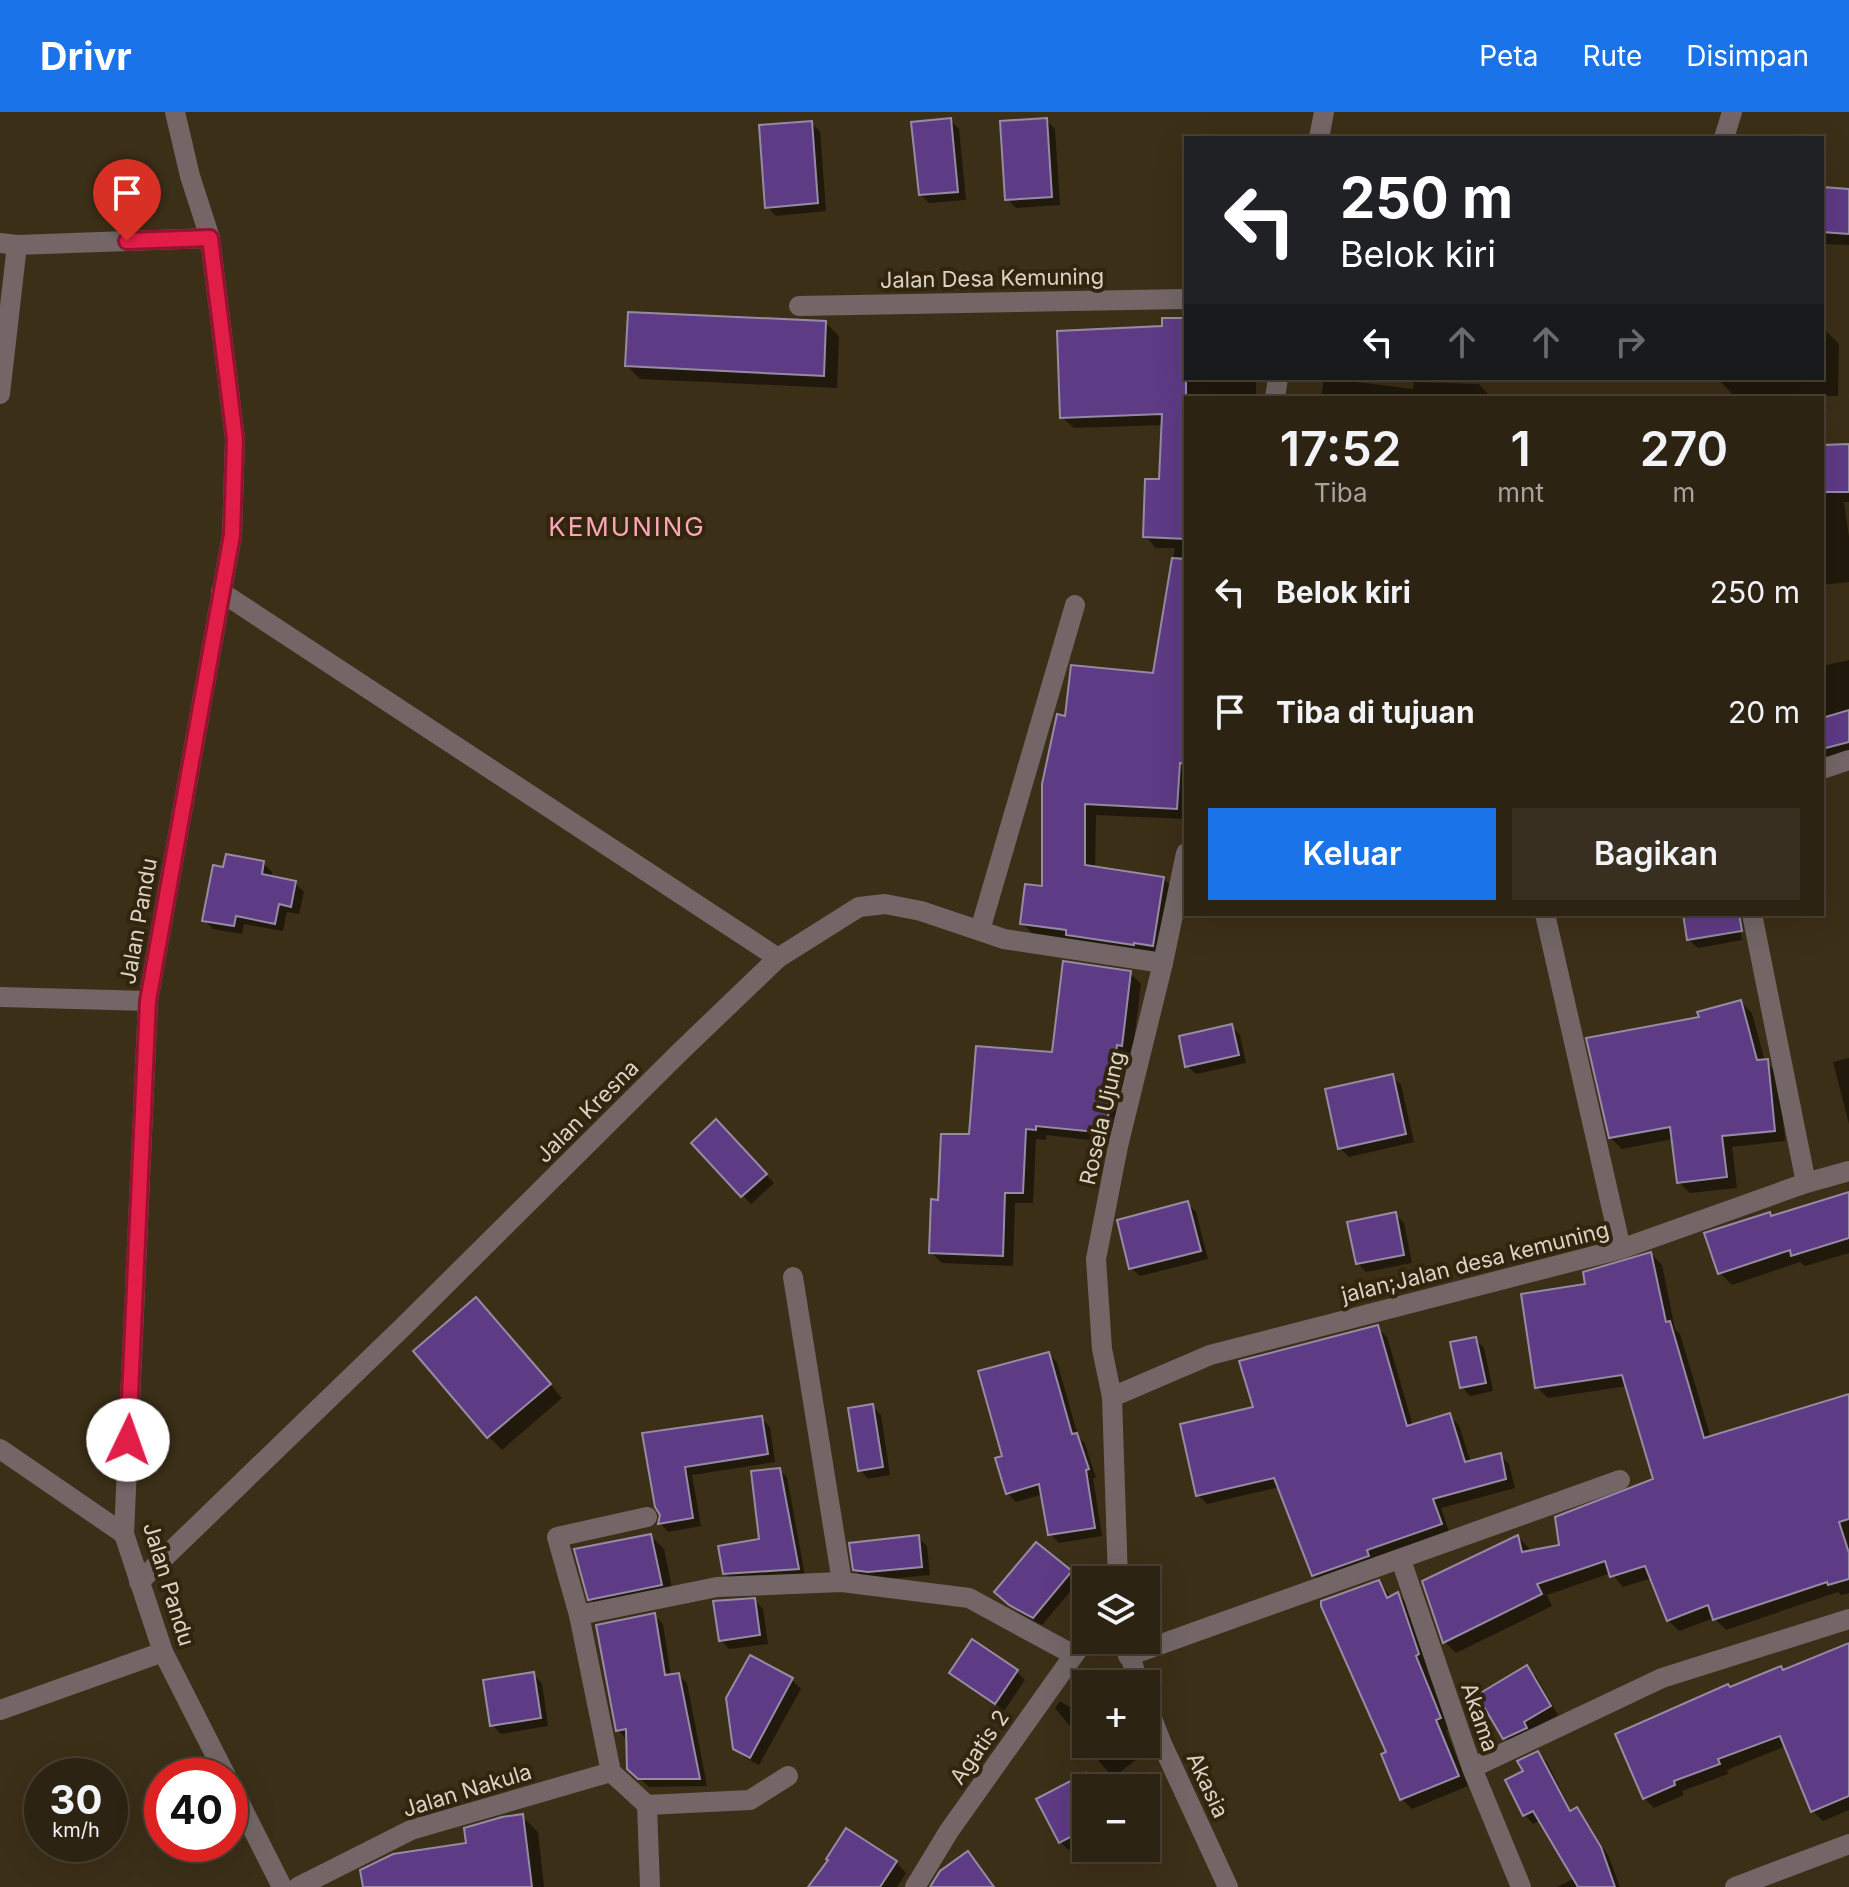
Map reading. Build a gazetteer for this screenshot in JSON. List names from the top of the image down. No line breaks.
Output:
{"streets":{"street":["Jalan Desa Kemuning","Jalan Pandu","Jalan Kresna","Rosela Ujung","jalan;Jalan desa kemuning","Akama","Agatis 2","Akasia","Jalan Nakula"]},"crossings":[["Jalan Pandu","Jalan Kresna"],["Jalan Kresna","Rosela Ujung"],["Rosela Ujung","jalan;Jalan desa kemuning"]],"districts":["KEMUNING"],"page":{"header":"Drivr","nav":["Peta","Rute","Disimpan"],"turn":["250 m","Belok kiri"],"eta":["17:52","Tiba","1","mnt","270","m"],"list":[{"name":"Belok kiri","value":"250 m"},{"name":"Tiba di tujuan","value":"20 m"}],"buttons":["Keluar","Bagikan"],"map_buttons":["+","−"],"speed":"30 km/h","limit":"40"}}
